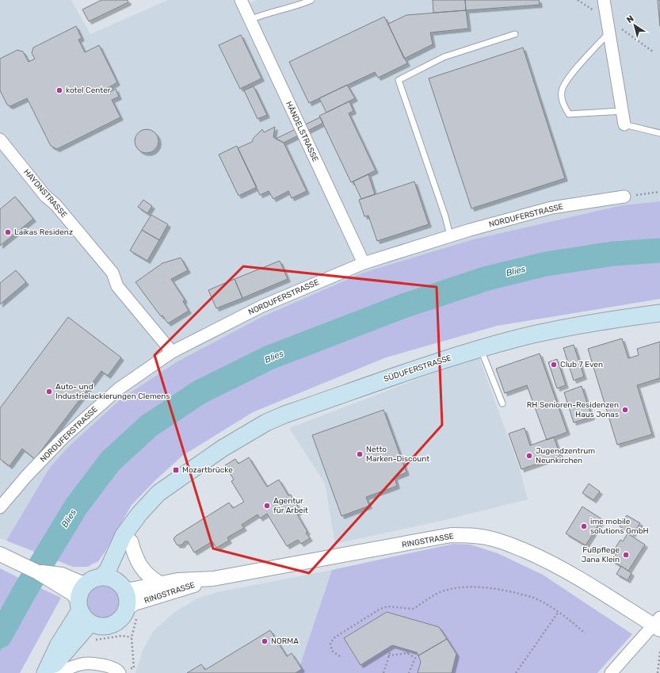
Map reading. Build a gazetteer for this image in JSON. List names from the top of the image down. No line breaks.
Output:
{"streets":{"main road":["SÜDUFERSTRASSE"],"street":["HÄNDELSTRASSE","HAYDNSTRASSE","NORDUFERSTRASSE","RINGSTRASSE"]},"crossings":[["HÄNDELSTRASSE","NORDUFERSTRASSE"],["HAYDNSTRASSE","NORDUFERSTRASSE"],["SÜDUFERSTRASSE","RINGSTRASSE"]],"water":["Blies"],"places":{"other":["kotel Center","Laikas Residenz","Club 7 Even","Auto- und Industrielackierungen Clemens","RH Senioren-Residenzen Haus Jonas","Netto Marken-Discount","Jugendzentrum Neunkirchen","Agentur für Arbeit","ime mobile solutions GmbH","Fußpflege Jana Klein","NORMA"],"transit":["Mozartbrücke"]},"north":"top left"}
